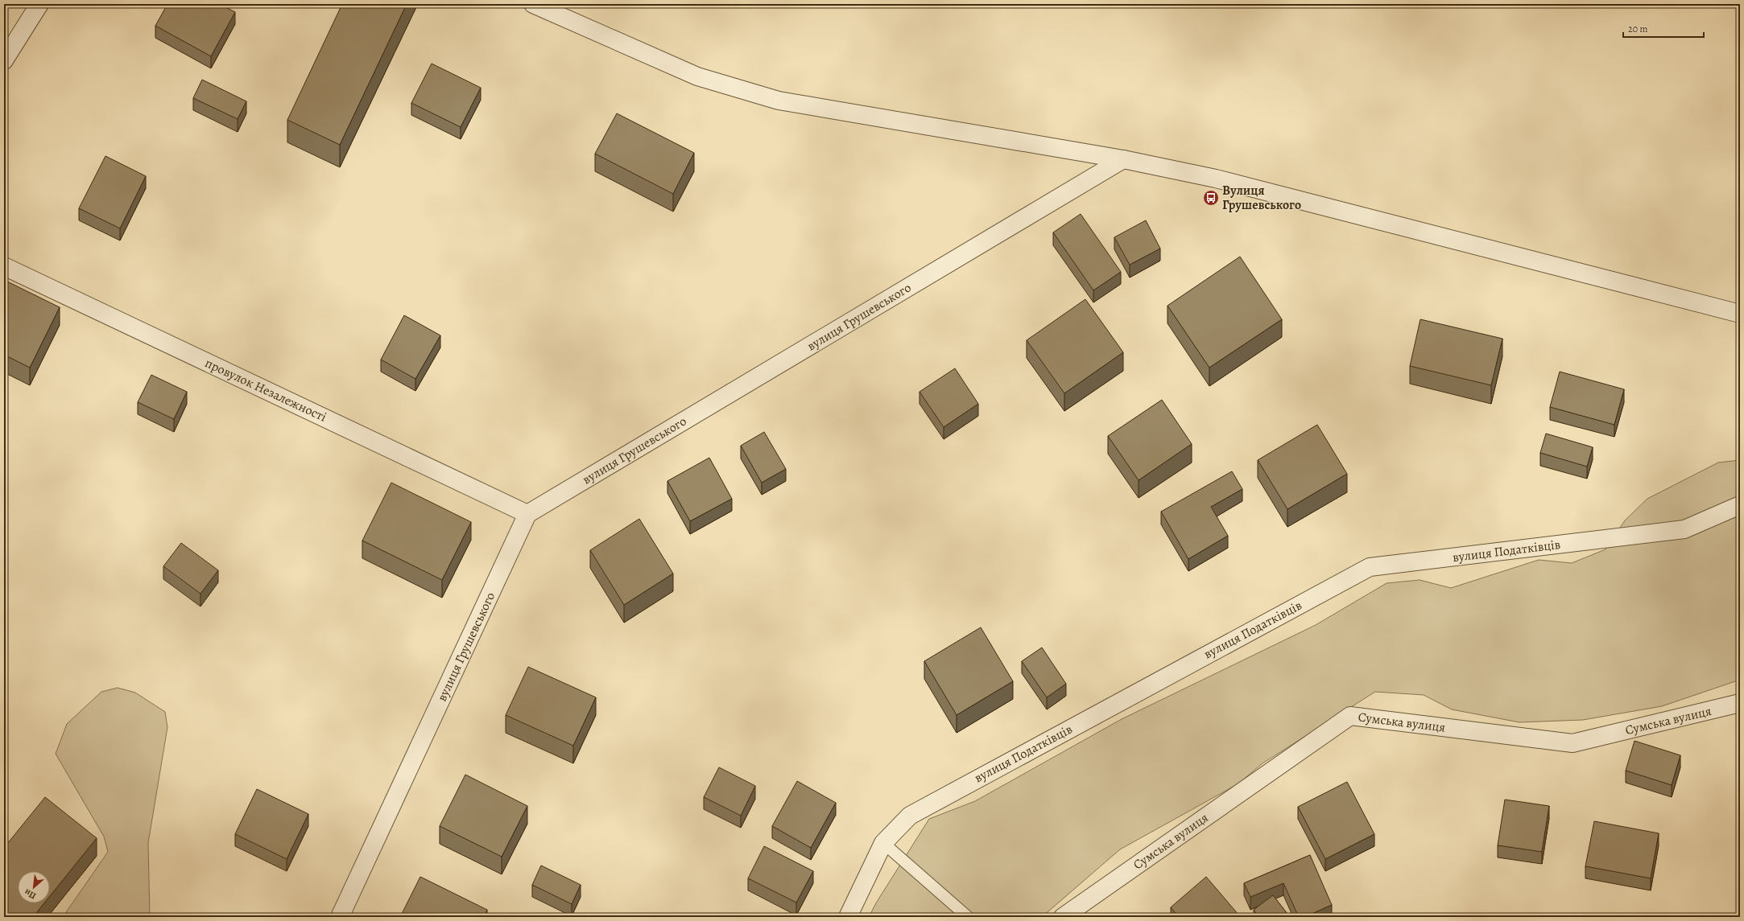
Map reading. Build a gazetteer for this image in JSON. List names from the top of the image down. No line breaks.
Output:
{"streets":{"street":["вулиця Грушевського","провулок Незалежності","вулиця Податківців","Сумська вулиця"]},"crossings":[["вулиця Грушевського","провулок Незалежності"]],"places":{"bus stop":["Вулиця Грушевського"]},"scale_bar":"20 m","north":"bottom left"}
